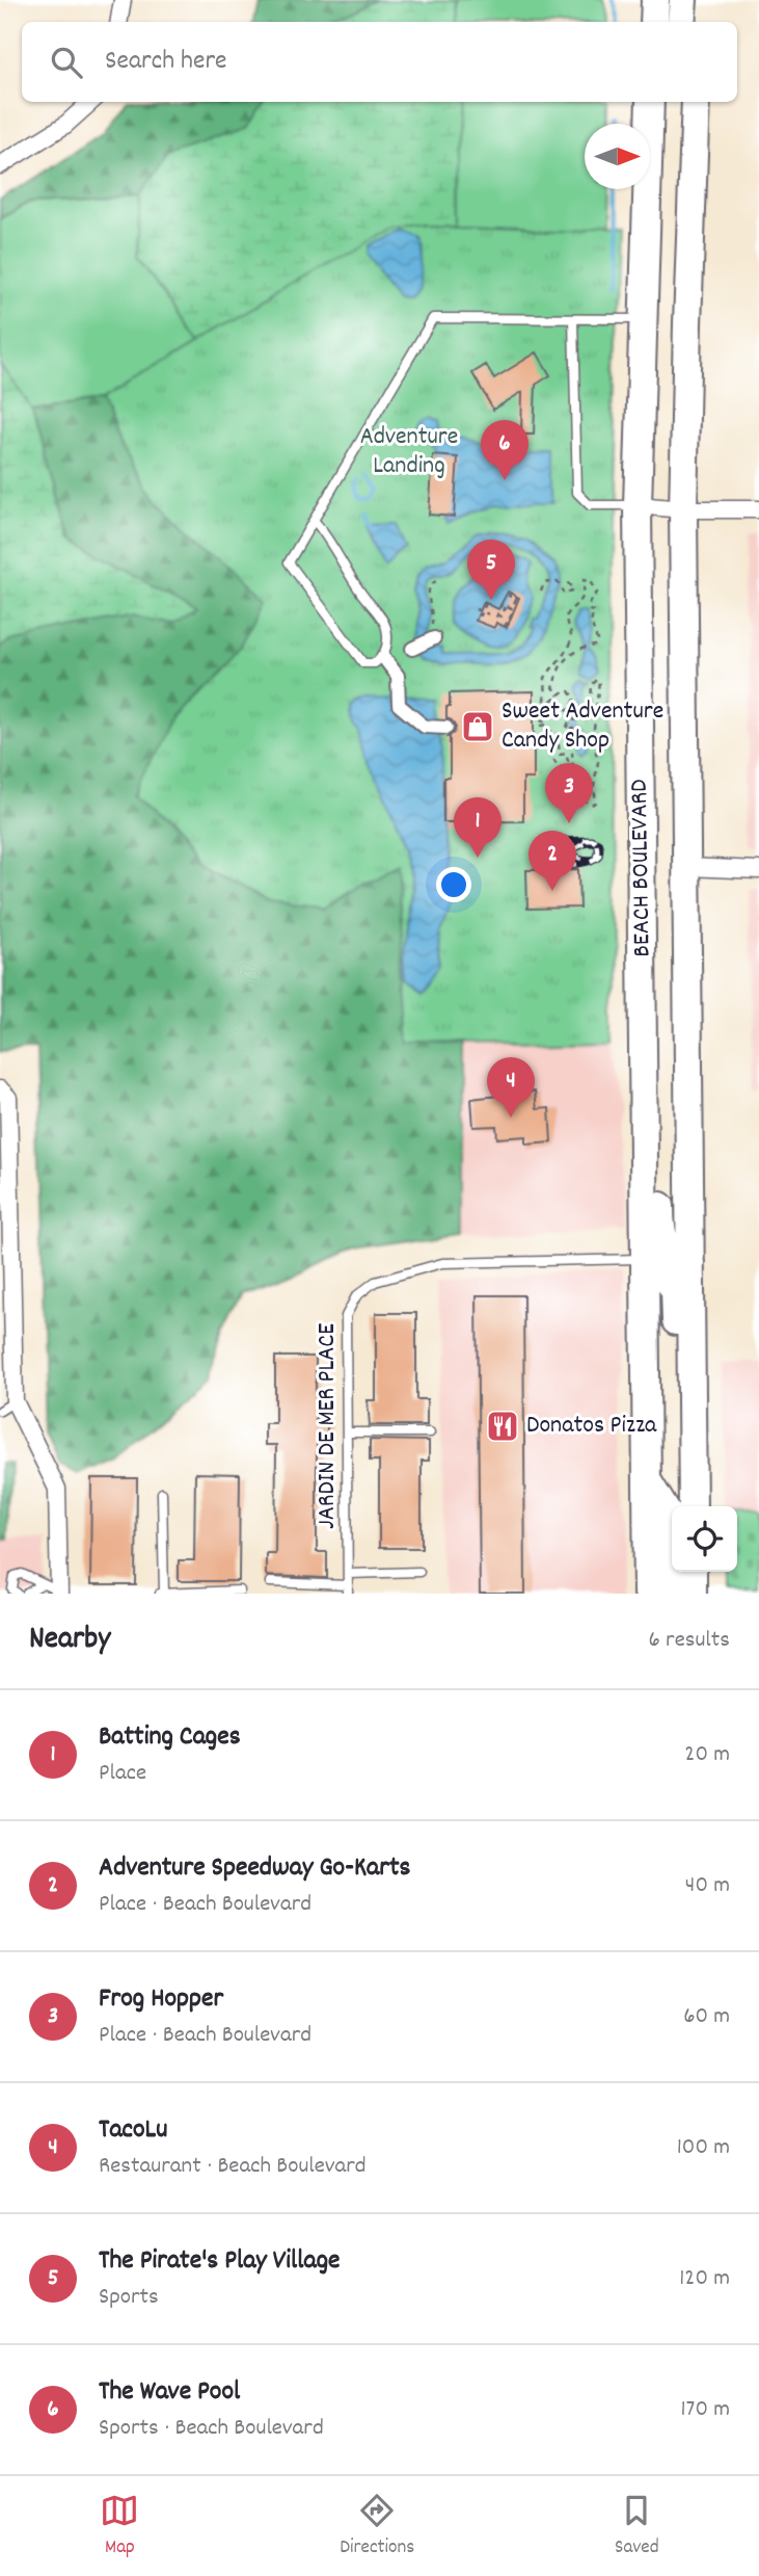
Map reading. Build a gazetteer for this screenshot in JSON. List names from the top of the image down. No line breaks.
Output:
{"streets":{"highway":["BEACH BOULEVARD"],"lane":["JARDIN DE MER PLACE"]},"crossings":[["BEACH BOULEVARD","JARDIN DE MER PLACE"]],"parks":["Adventure Landing"],"places":{"shop":["Sweet Adventure Candy Shop"],"restaurant":["Donatos Pizza"]},"north":"right","page":{"search":"Search here","pins":["6","5","3","1","2","4"],"heading":["Nearby","6 results"],"list":[{"mark":"1","name":"Batting Cages","note":"Place","value":"20 m"},{"mark":"2","name":"Adventure Speedway Go-Karts","note":"Place · Beach Boulevard","value":"40 m"},{"mark":"3","name":"Frog Hopper","note":"Place · Beach Boulevard","value":"60 m"},{"mark":"4","name":"TacoLu","note":"Restaurant · Beach Boulevard","value":"100 m"},{"mark":"5","name":"The Pirate's Play Village","note":"Sports","value":"120 m"},{"mark":"6","name":"The Wave Pool","note":"Sports · Beach Boulevard","value":"170 m"}],"nav":["Map","Directions","Saved"]}}
